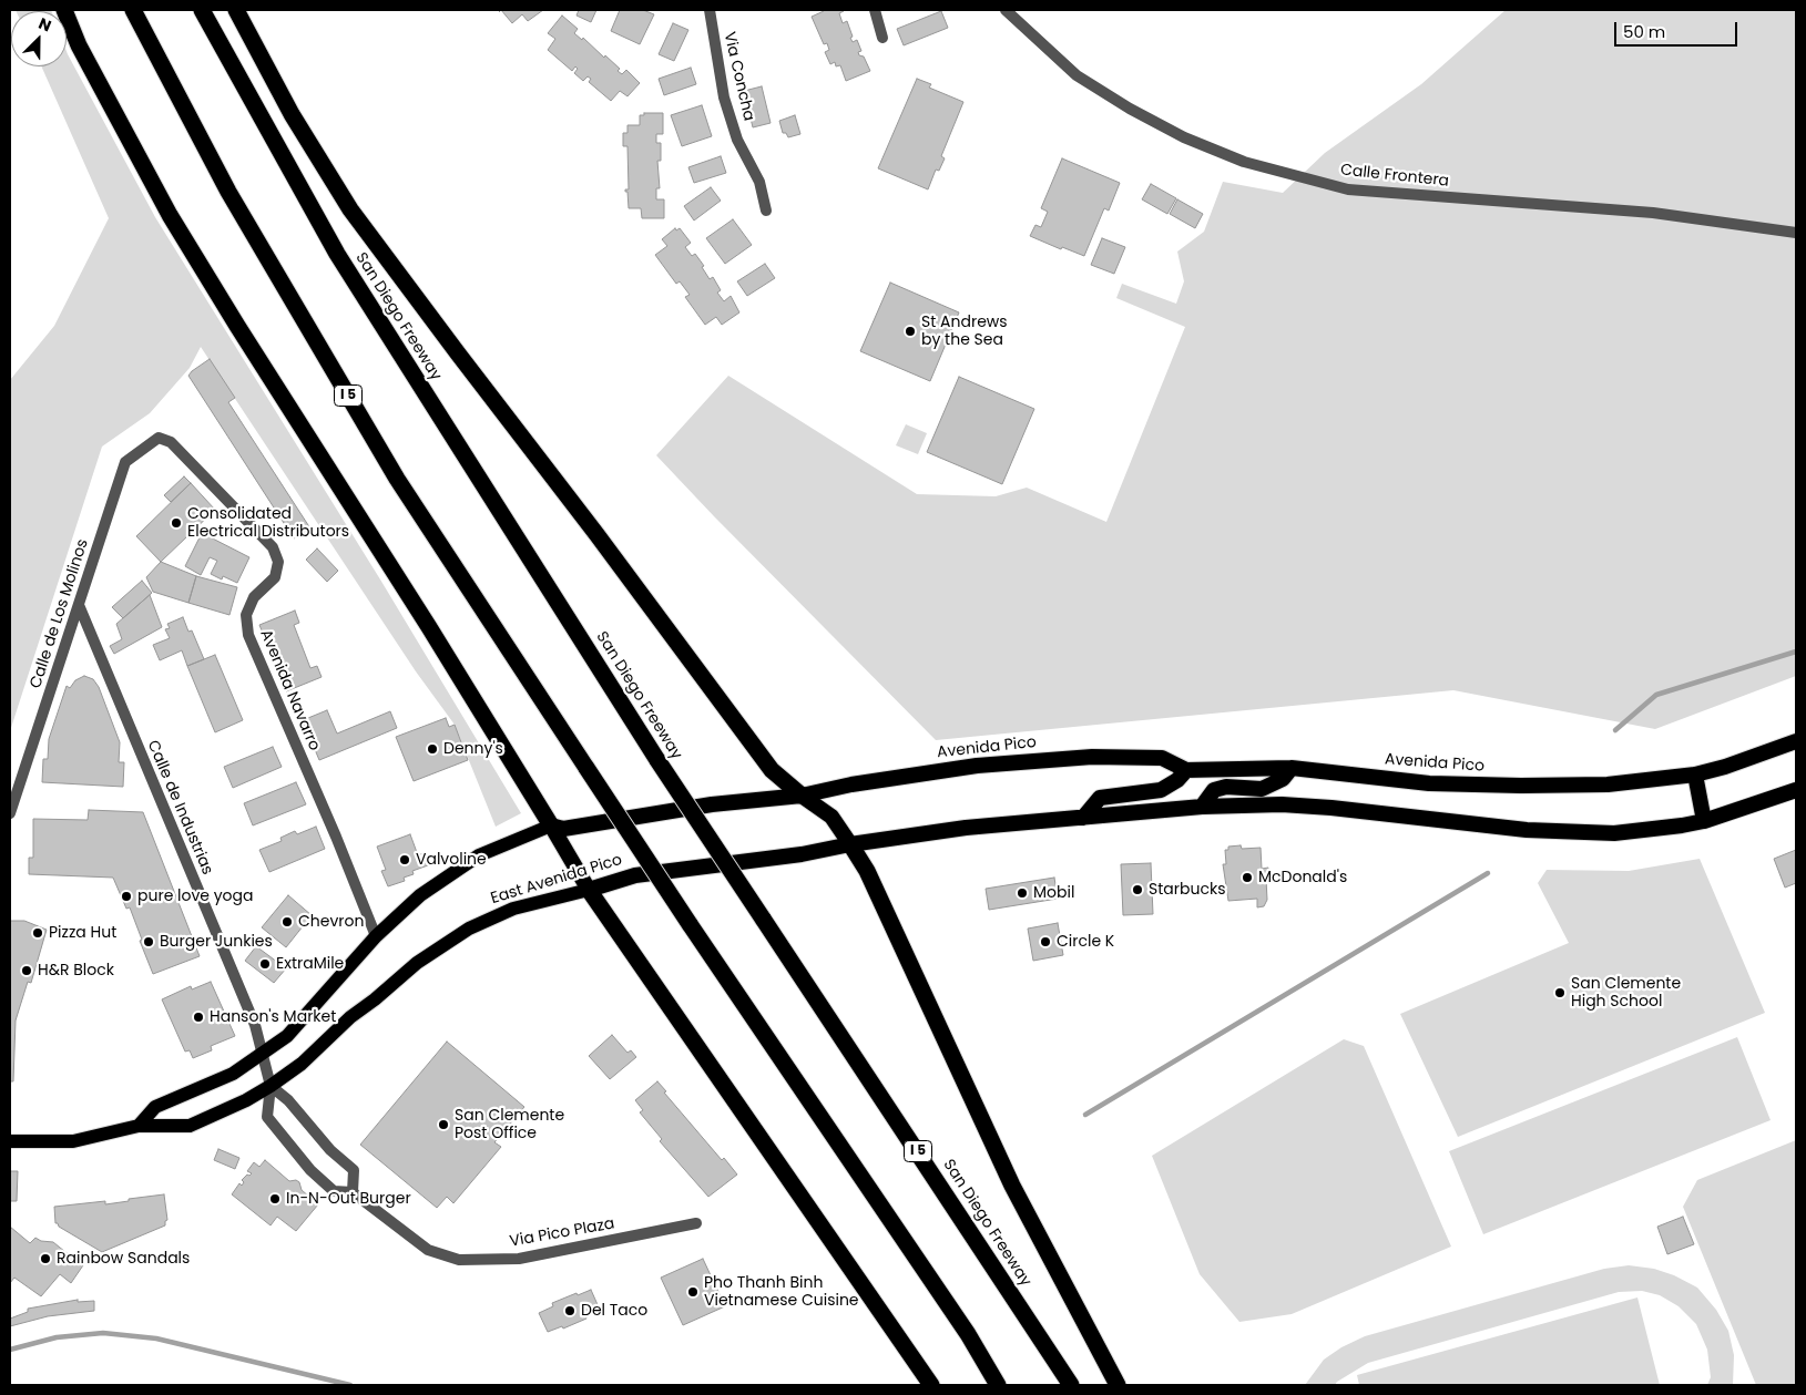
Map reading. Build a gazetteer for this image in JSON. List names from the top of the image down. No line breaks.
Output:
{"streets":{"highway":["San Diego Freeway","I 5","Avenida Pico","East Avenida Pico"],"street":["Via Concha","Calle Frontera","Calle de Los Molinos","Avenida Navarro","Calle de Industrias","Via Pico Plaza"]},"crossings":[["Calle de Los Molinos","Avenida Navarro"],["Calle de Los Molinos","Calle de Industrias"],["Avenida Navarro","Avenida Pico"],["Avenida Pico","Calle de Industrias"],["Calle de Industrias","East Avenida Pico"],["Calle de Industrias","Via Pico Plaza"],["East Avenida Pico","Via Pico Plaza"]],"places":["St Andrews by the Sea","Consolidated Electrical Distributors","Denny's","Valvoline","McDonald's","Starbucks","Mobil","pure love yoga","Chevron","Pizza Hut","Burger Junkies","Circle K","ExtraMile","H&R Block","San Clemente High School","Hanson's Market","San Clemente Post Office","In-N-Out Burger","Rainbow Sandals","Pho Thanh Binh Vietnamese Cuisine","Del Taco"],"scale_bar":"50 m","north":"top right"}
